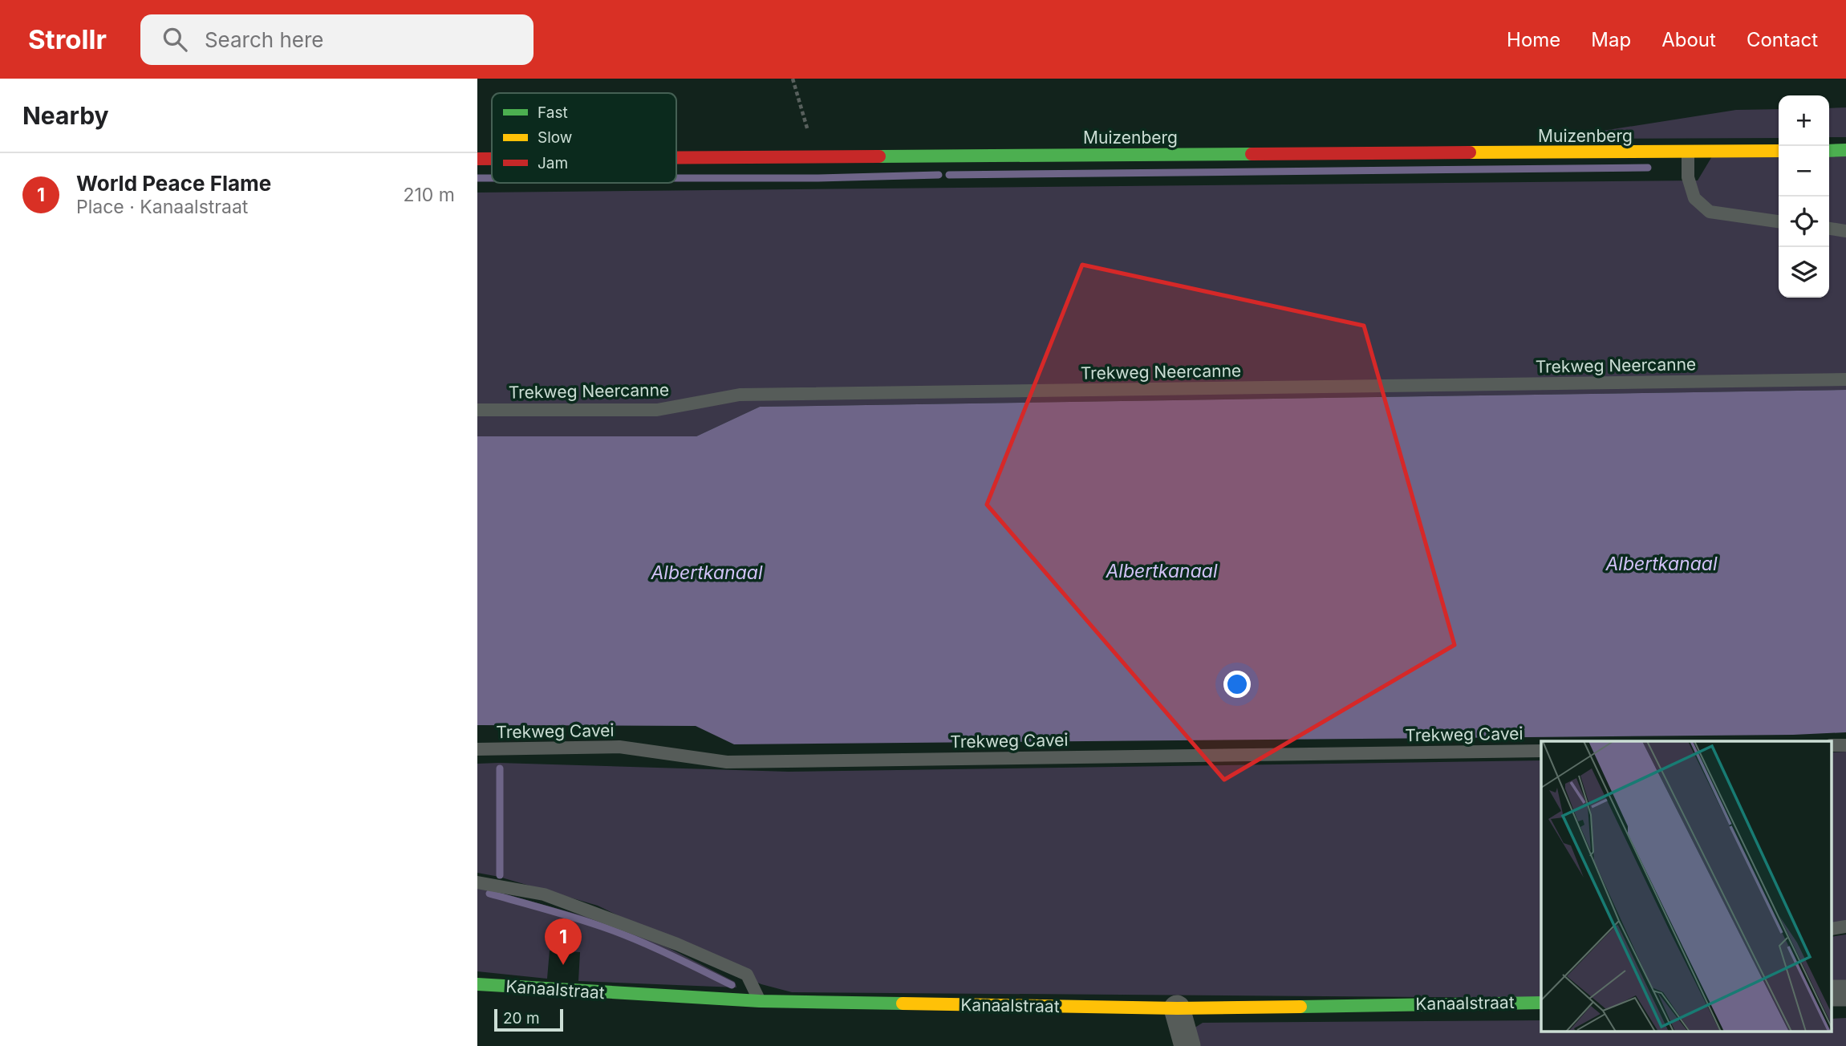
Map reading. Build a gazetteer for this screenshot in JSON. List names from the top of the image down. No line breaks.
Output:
{"streets":{"street":["Muizenberg","Kanaalstraat"],"lane":["Trekweg Neercanne","Trekweg Cavei"]},"water":["Albertkanaal"],"legend":["Fast","Slow","Jam"],"scale_bar":"20 m","page":{"header":"Strollr","search":"Search here","nav":["Home","Map","About","Contact"],"heading":"Nearby","map_buttons":["+","−"],"list":[{"mark":"1","name":"World Peace Flame","note":"Place · Kanaalstraat","value":"210 m"}],"pins":"1","scale":"20 m"}}
